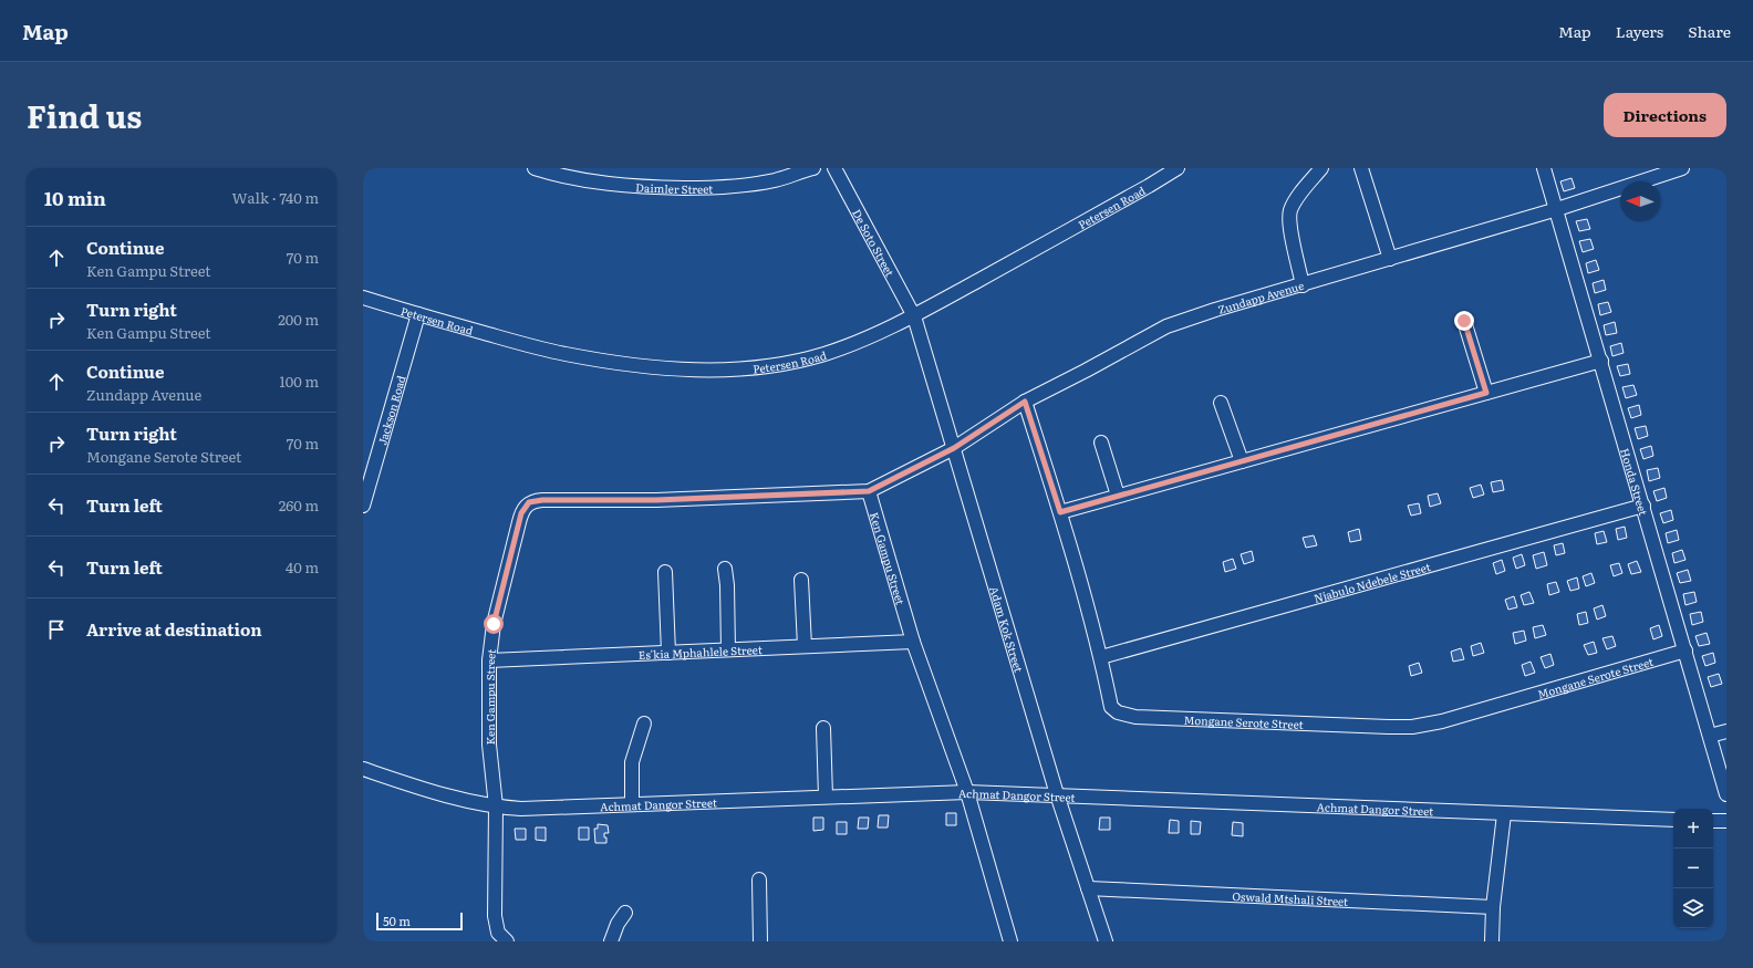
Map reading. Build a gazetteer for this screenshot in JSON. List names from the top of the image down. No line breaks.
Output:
{"streets":{"street":["Daimler Street","Petersen Road","De Soto Street","Zundapp Avenue","Jackson Road","Honda Street","Ken Gampu Street","Njabulo Ndebele Street","Adam Kok Street","Es'kia Mphahlele Street","Mongane Serote Street","Achmat Dangor Street","Oswald Mtshali Street"]},"crossings":[["Petersen Road","De Soto Street"],["Petersen Road","Jackson Road"],["Petersen Road","Adam Kok Street"],["De Soto Street","Adam Kok Street"],["Zundapp Avenue","Honda Street"],["Zundapp Avenue","Ken Gampu Street"],["Zundapp Avenue","Adam Kok Street"],["Zundapp Avenue","Mongane Serote Street"],["Honda Street","Njabulo Ndebele Street"],["Honda Street","Mongane Serote Street"],["Ken Gampu Street","Es'kia Mphahlele Street"],["Ken Gampu Street","Achmat Dangor Street"],["Njabulo Ndebele Street","Mongane Serote Street"],["Adam Kok Street","Achmat Dangor Street"],["Adam Kok Street","Oswald Mtshali Street"]],"scale_bar":"50 m","north":"left","page":{"header":"Map","nav":["Map","Layers","Share"],"title":"Find us","buttons":"Directions","heading":["10 min","Walk · 740 m"],"list":[["Continue","Ken Gampu Street","70 m"],["Turn right","Ken Gampu Street","200 m"],["Continue","Zundapp Avenue","100 m"],["Turn right","Mongane Serote Street","70 m"],["Turn left","260 m"],["Turn left","40 m"],"Arrive at destination"],"map_buttons":["+","−"],"scale":"50 m"}}
